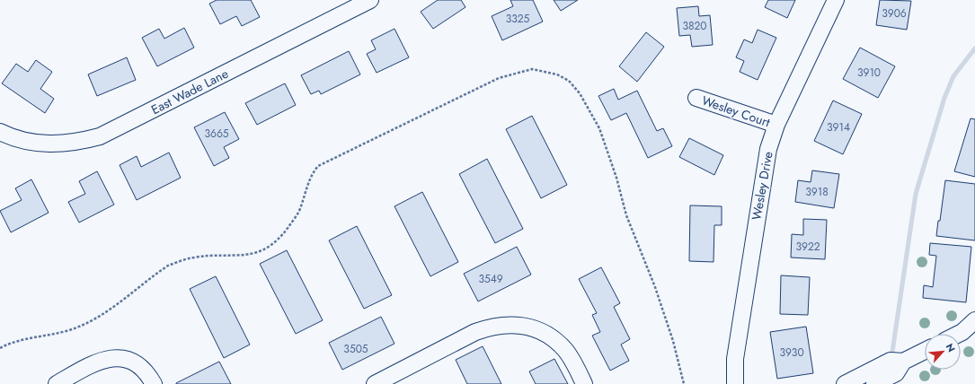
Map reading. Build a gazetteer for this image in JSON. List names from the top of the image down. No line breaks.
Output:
{"streets":{"street":["East Wade Lane","Wesley Court","Wesley Drive"]},"crossings":[["Wesley Court","Wesley Drive"]],"house_numbers":["3906","3325","3820","3910","3914","3665","3918","3922","3549","3505","3930"],"north":"top right"}
